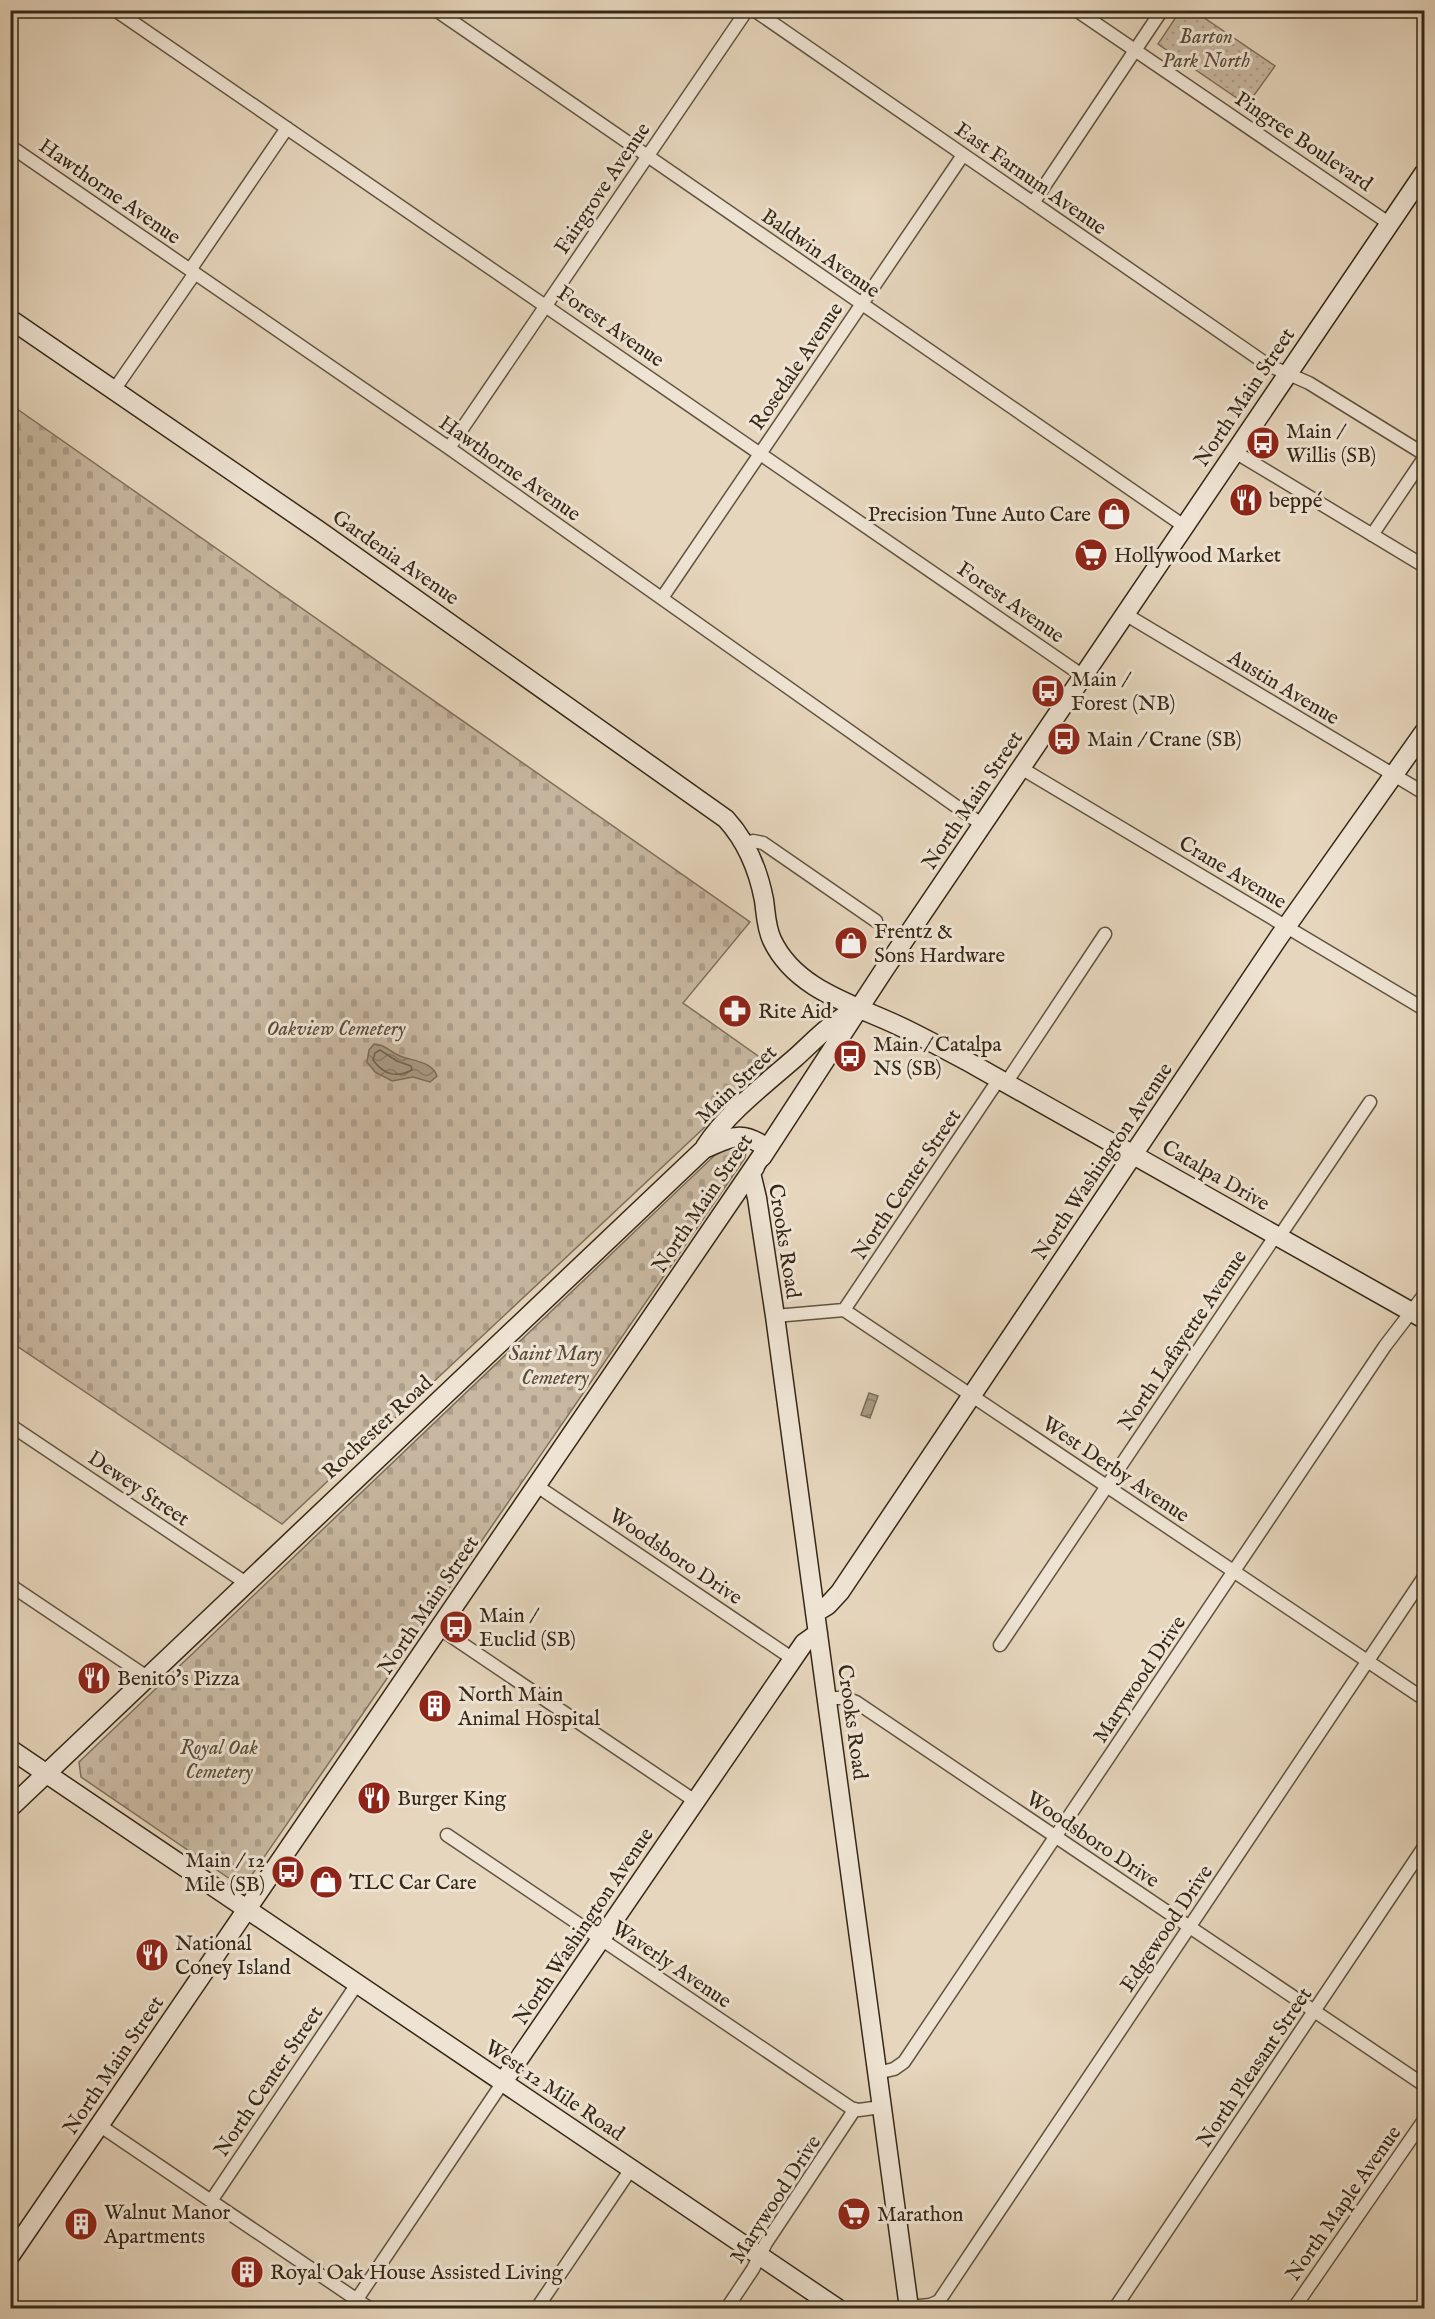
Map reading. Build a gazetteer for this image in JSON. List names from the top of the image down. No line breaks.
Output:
{"streets":{"main road":["North Main Street","Gardenia Avenue","Main Street","North Washington Avenue","Catalpa Drive","Crooks Road","Rochester Road","West 12 Mile Road"],"street":["Pingree Boulevard","East Farnum Avenue","Fairgrove Avenue","Hawthorne Avenue","Baldwin Avenue","Forest Avenue","Rosedale Avenue","Austin Avenue","Crane Avenue","North Center Street","North Lafayette Avenue","West Derby Avenue","Dewey Street","Woodsboro Drive","Marywood Drive","Edgewood Drive","Waverly Avenue","North Pleasant Street","North Maple Avenue"]},"crossings":[["Pingree Boulevard","North Main Street"],["East Farnum Avenue","Rosedale Avenue"],["East Farnum Avenue","North Main Street"],["Fairgrove Avenue","Hawthorne Avenue"],["Fairgrove Avenue","Baldwin Avenue"],["Fairgrove Avenue","Forest Avenue"],["Hawthorne Avenue","Rosedale Avenue"],["Hawthorne Avenue","North Main Street"],["Baldwin Avenue","Rosedale Avenue"],["Baldwin Avenue","North Main Street"],["Forest Avenue","Rosedale Avenue"],["Forest Avenue","North Main Street"],["North Main Street","Gardenia Avenue"],["North Main Street","Austin Avenue"],["North Main Street","Crane Avenue"],["North Main Street","Main Street"],["North Main Street","Crooks Road"],["North Main Street","Rochester Road"],["North Main Street","Woodsboro Drive"],["North Main Street","West 12 Mile Road"],["Gardenia Avenue","Main Street"],["Gardenia Avenue","Catalpa Drive"],["Austin Avenue","North Washington Avenue"],["Crane Avenue","North Washington Avenue"],["Main Street","Rochester Road"],["North Washington Avenue","Catalpa Drive"],["North Washington Avenue","Crooks Road"],["North Washington Avenue","West Derby Avenue"],["North Washington Avenue","Woodsboro Drive"],["North Washington Avenue","Waverly Avenue"],["North Washington Avenue","West 12 Mile Road"],["Catalpa Drive","North Center Street"],["Catalpa Drive","North Lafayette Avenue"],["Catalpa Drive","Marywood Drive"],["North Center Street","West Derby Avenue"],["North Center Street","West 12 Mile Road"],["Crooks Road","Rochester Road"],["Crooks Road","Woodsboro Drive"],["Crooks Road","Marywood Drive"],["Crooks Road","Edgewood Drive"],["North Lafayette Avenue","West Derby Avenue"],["Rochester Road","Dewey Street"],["Rochester Road","West 12 Mile Road"],["West Derby Avenue","Marywood Drive"],["West Derby Avenue","Edgewood Drive"],["Woodsboro Drive","Marywood Drive"],["Woodsboro Drive","Edgewood Drive"],["Woodsboro Drive","North Pleasant Street"],["Marywood Drive","Waverly Avenue"],["Marywood Drive","West 12 Mile Road"]],"parks":["Barton Park North","Oakview Cemetery","Saint Mary Cemetery","Royal Oak Cemetery"],"places":{"bus stop":["Main / Willis (SB)","Main / Forest (NB)","Main / Crane (SB)","Main / Catalpa NS (SB)","Main / Euclid (SB)","Main / 12 Mile (SB)"],"restaurant":["beppé","Benito's Pizza","Burger King","National Coney Island"],"shop":["Precision Tune Auto Care","Frentz & Sons Hardware","TLC Car Care"],"supermarket":["Hollywood Market","Marathon"],"pharmacy":["Rite Aid"],"building":["North Main Animal Hospital","Walnut Manor Apartments","Royal Oak House Assisted Living"]}}
